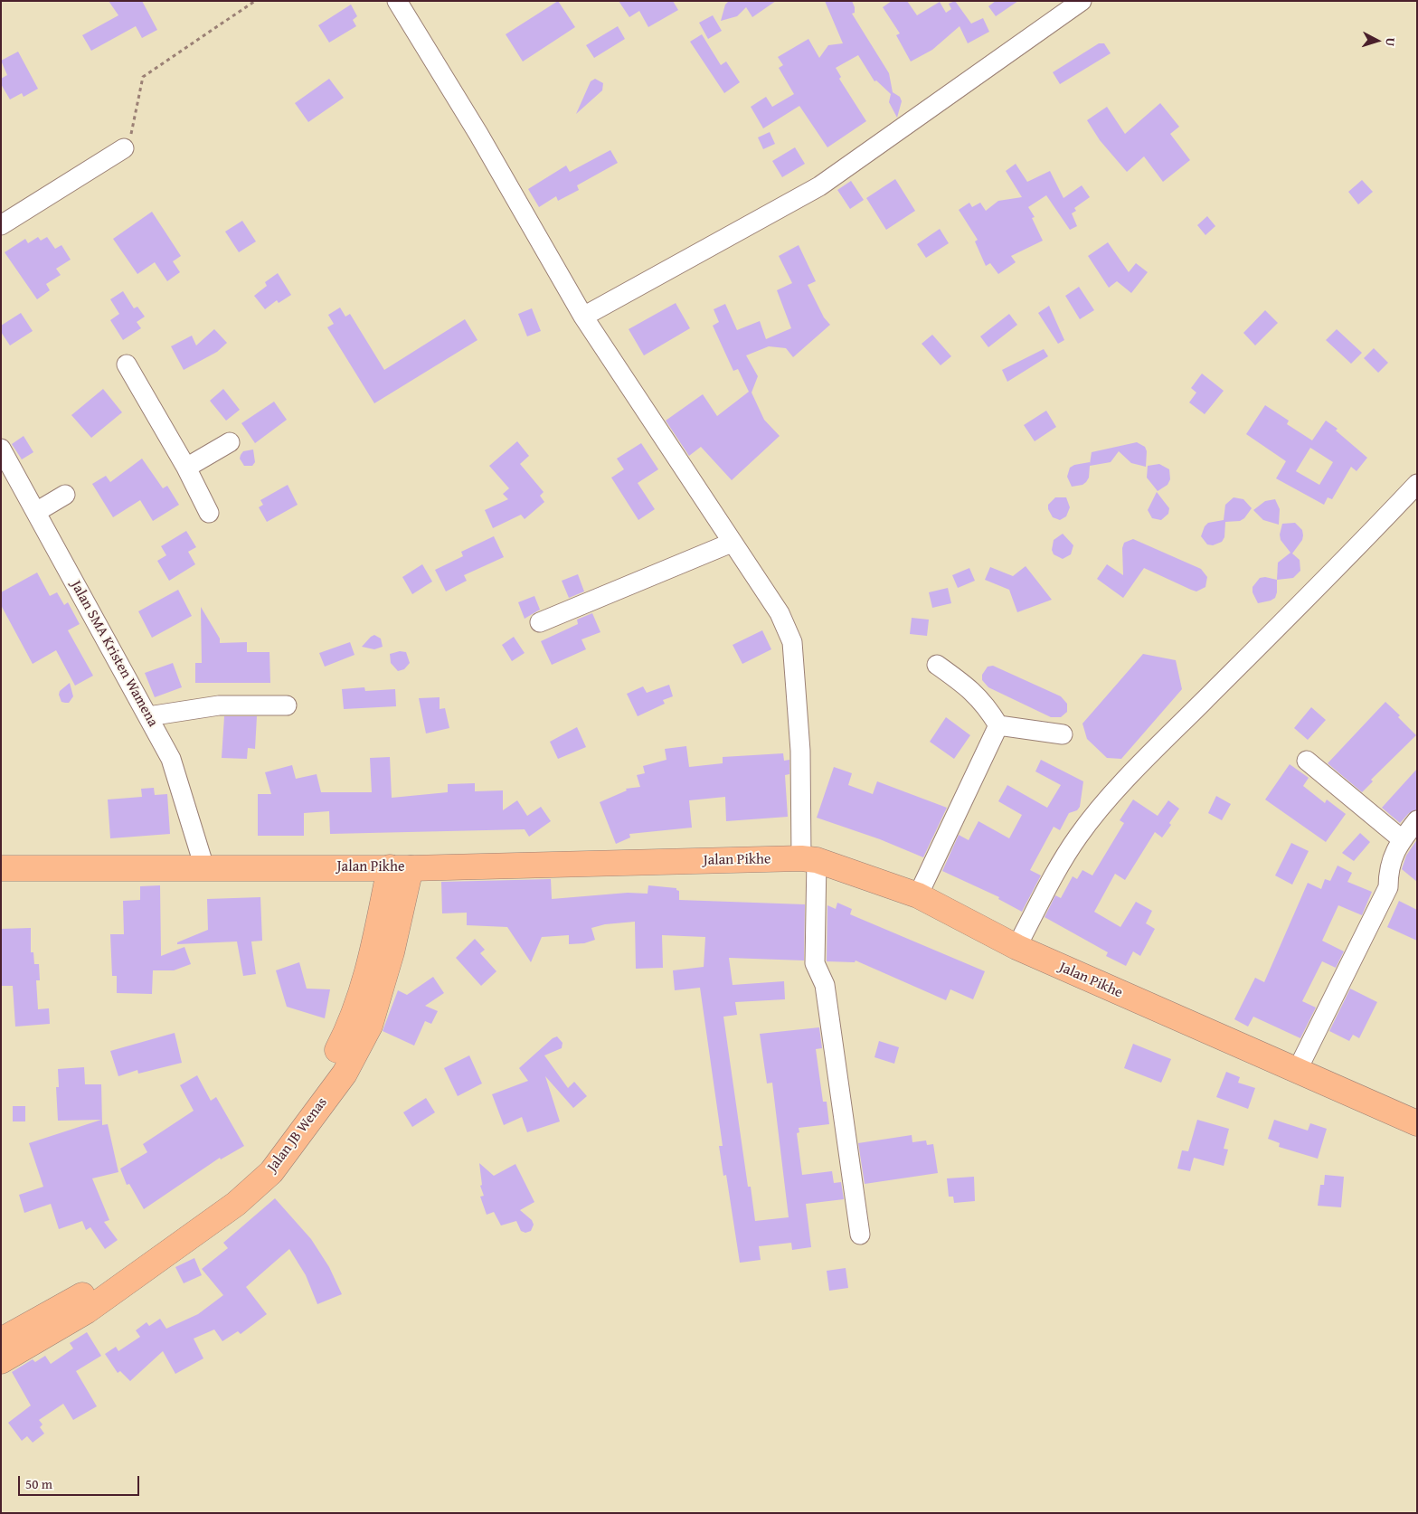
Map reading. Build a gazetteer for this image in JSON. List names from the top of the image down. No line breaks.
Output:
{"streets":{"main road":["Jalan Pikhe","Jalan JB Wenas"],"street":["Jalan SMA Kristen Wamena"]},"crossings":[["Jalan SMA Kristen Wamena","Jalan Pikhe"],["Jalan Pikhe","Jalan JB Wenas"]],"scale_bar":"50 m","north":"right"}
